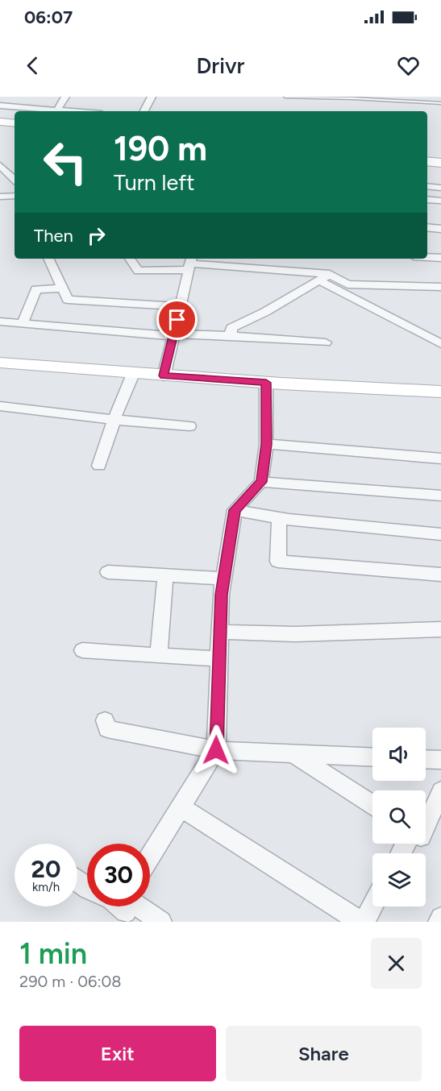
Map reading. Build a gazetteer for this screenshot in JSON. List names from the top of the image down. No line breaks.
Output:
{"page":{"status":"06:07","header":"Drivr","turn":["190 m","Turn left"],"then":"Then","speed":"20 km/h","limit":"30","heading":["1 min","290 m · 06:08"],"buttons":["Exit","Share"]}}
